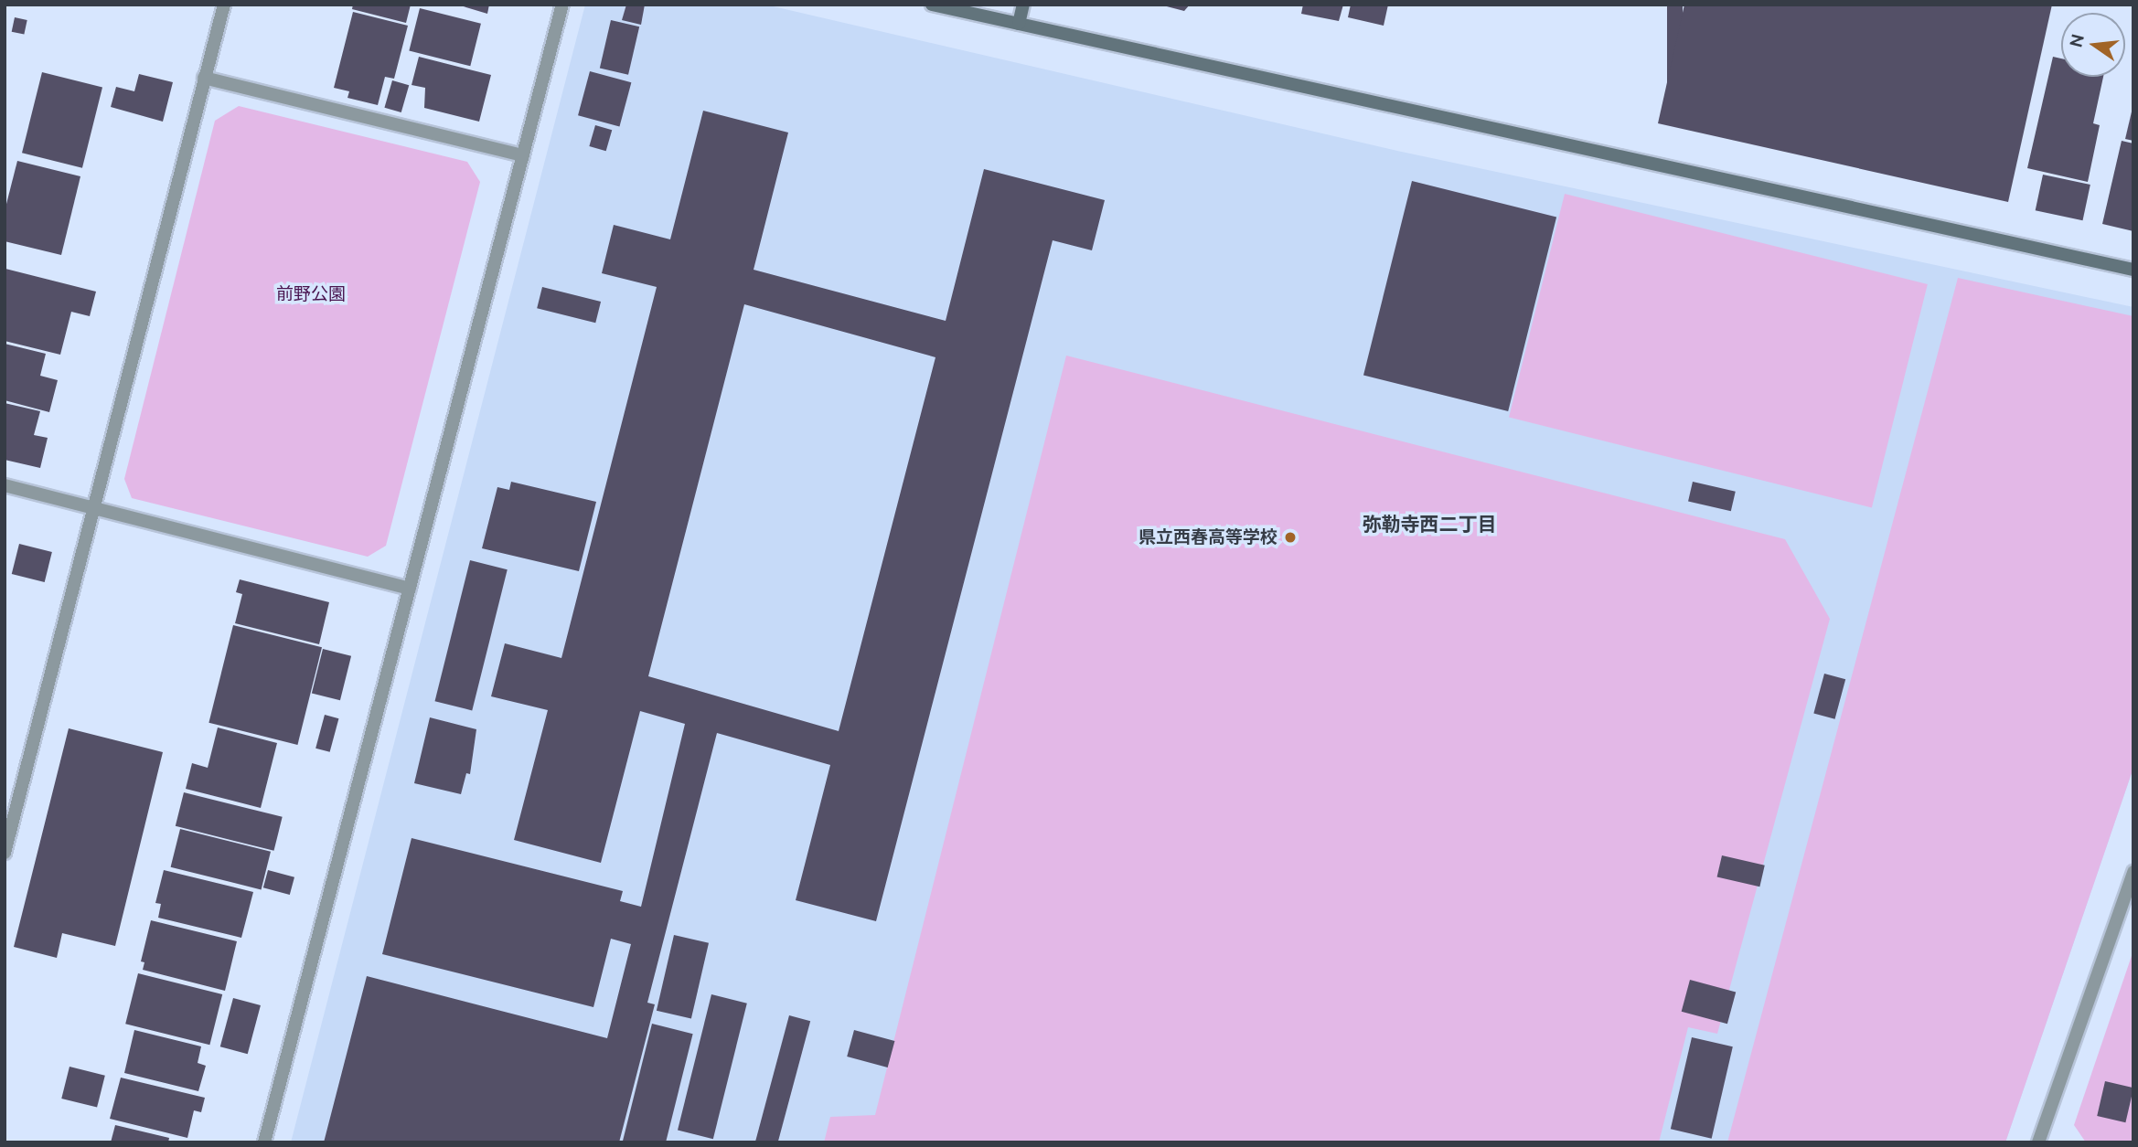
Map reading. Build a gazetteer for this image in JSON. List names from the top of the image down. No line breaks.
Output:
{"districts":["弥勒寺西二丁目"],"parks":["前野公園"],"places":["県立西春高等学校"],"north":"left"}
